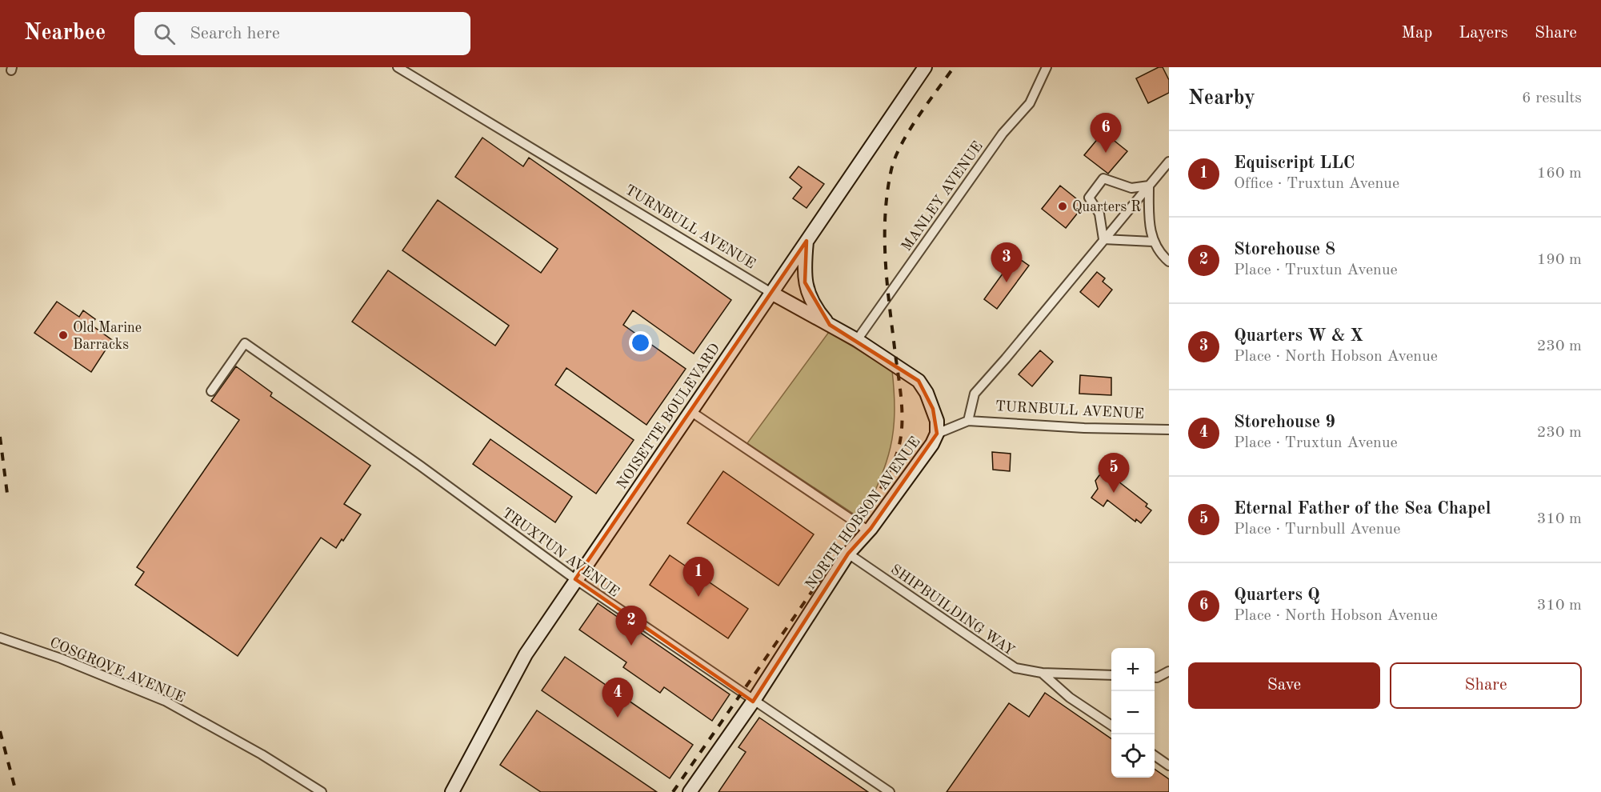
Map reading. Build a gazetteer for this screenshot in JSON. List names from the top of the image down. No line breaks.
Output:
{"streets":{"street":["MANLEY AVENUE","TURNBULL AVENUE","NOISETTE BOULEVARD","NORTH HOBSON AVENUE","TRUXTUN AVENUE","SHIPBUILDING WAY","COSGROVE AVENUE"]},"crossings":[["MANLEY AVENUE","TURNBULL AVENUE"],["TURNBULL AVENUE","NOISETTE BOULEVARD"],["TURNBULL AVENUE","NORTH HOBSON AVENUE"],["NOISETTE BOULEVARD","TRUXTUN AVENUE"],["NORTH HOBSON AVENUE","TRUXTUN AVENUE"],["NORTH HOBSON AVENUE","SHIPBUILDING WAY"]],"places":["Quarters R","Old Marine Barracks"],"page":{"header":"Nearbee","search":"Search here","nav":["Map","Layers","Share"],"heading":["Nearby","6 results"],"pins":["6","3","5","1","2","4"],"list":[{"mark":"1","name":"Equiscript LLC","note":"Office · Truxtun Avenue","value":"160 m"},{"mark":"2","name":"Storehouse 8","note":"Place · Truxtun Avenue","value":"190 m"},{"mark":"3","name":"Quarters W & X","note":"Place · North Hobson Avenue","value":"230 m"},{"mark":"4","name":"Storehouse 9","note":"Place · Truxtun Avenue","value":"230 m"},{"mark":"5","name":"Eternal Father of the Sea Chapel","note":"Place · Turnbull Avenue","value":"310 m"},{"mark":"6","name":"Quarters Q","note":"Place · North Hobson Avenue","value":"310 m"}],"map_buttons":["+","−"],"buttons":["Save","Share"]}}
